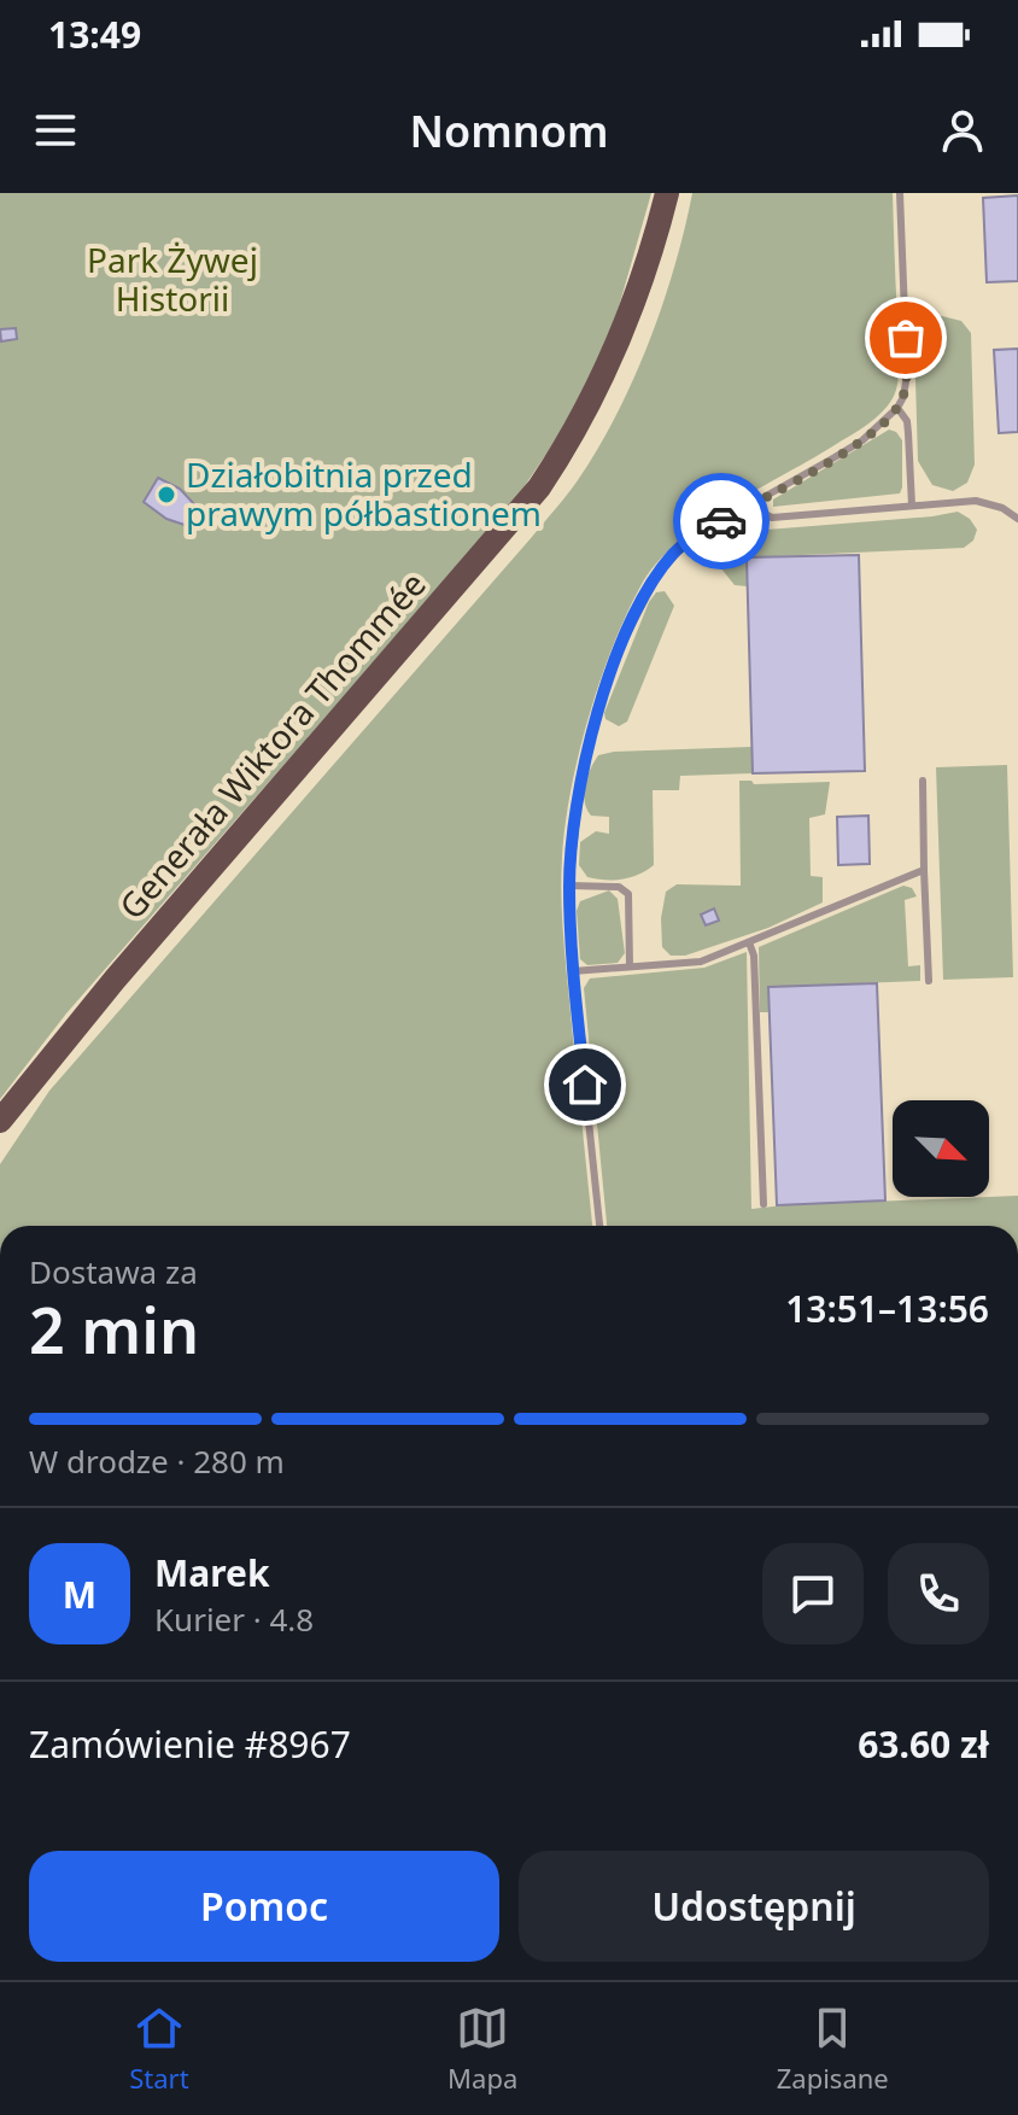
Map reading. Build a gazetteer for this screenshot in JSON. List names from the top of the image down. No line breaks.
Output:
{"streets":{"main road":["Generała Wiktora Thommée"]},"parks":["Park Żywej Historii"],"places":["Działobitnia przed prawym półbastionem"],"north":"bottom right","page":{"status":"13:49","header":"Nomnom","heading":["2 min","Dostawa za","13:51–13:56"],"panel":["Marek","Kurier · 4.8","Zamówienie #8967","63.60 zł"],"bar":"W drodze · 280 m","round":"M","buttons":["Pomoc","Udostępnij"],"tabs":["Start","Mapa","Zapisane"]}}
